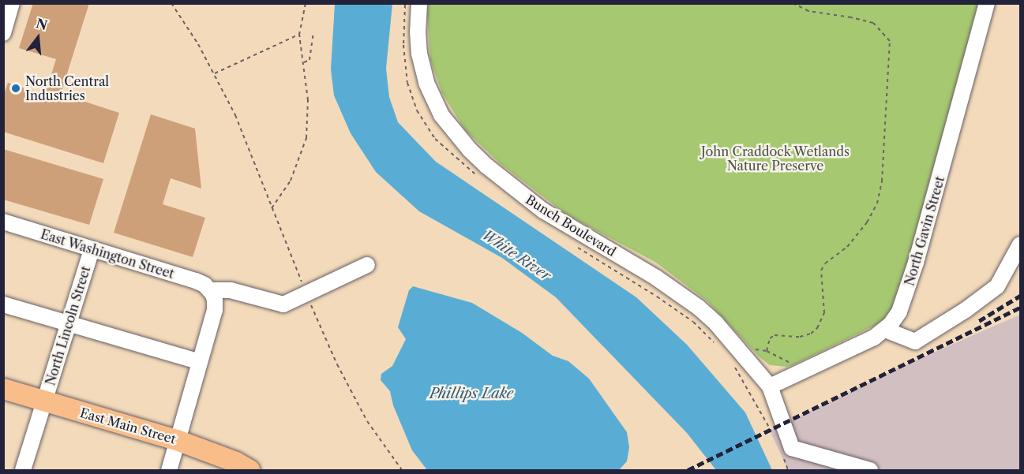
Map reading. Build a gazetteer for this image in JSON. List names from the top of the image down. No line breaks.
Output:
{"streets":{"main road":["East Main Street"],"street":["Bunch Boulevard","North Gavin Street","East Washington Street","North Lincoln Street"]},"crossings":[["Bunch Boulevard","North Gavin Street"],["East Washington Street","North Lincoln Street"],["North Lincoln Street","East Main Street"]],"water":["White River","Phillips Lake"],"parks":["John Craddock Wetlands Nature Preserve"],"places":["North Central Industries"],"north":"top"}
